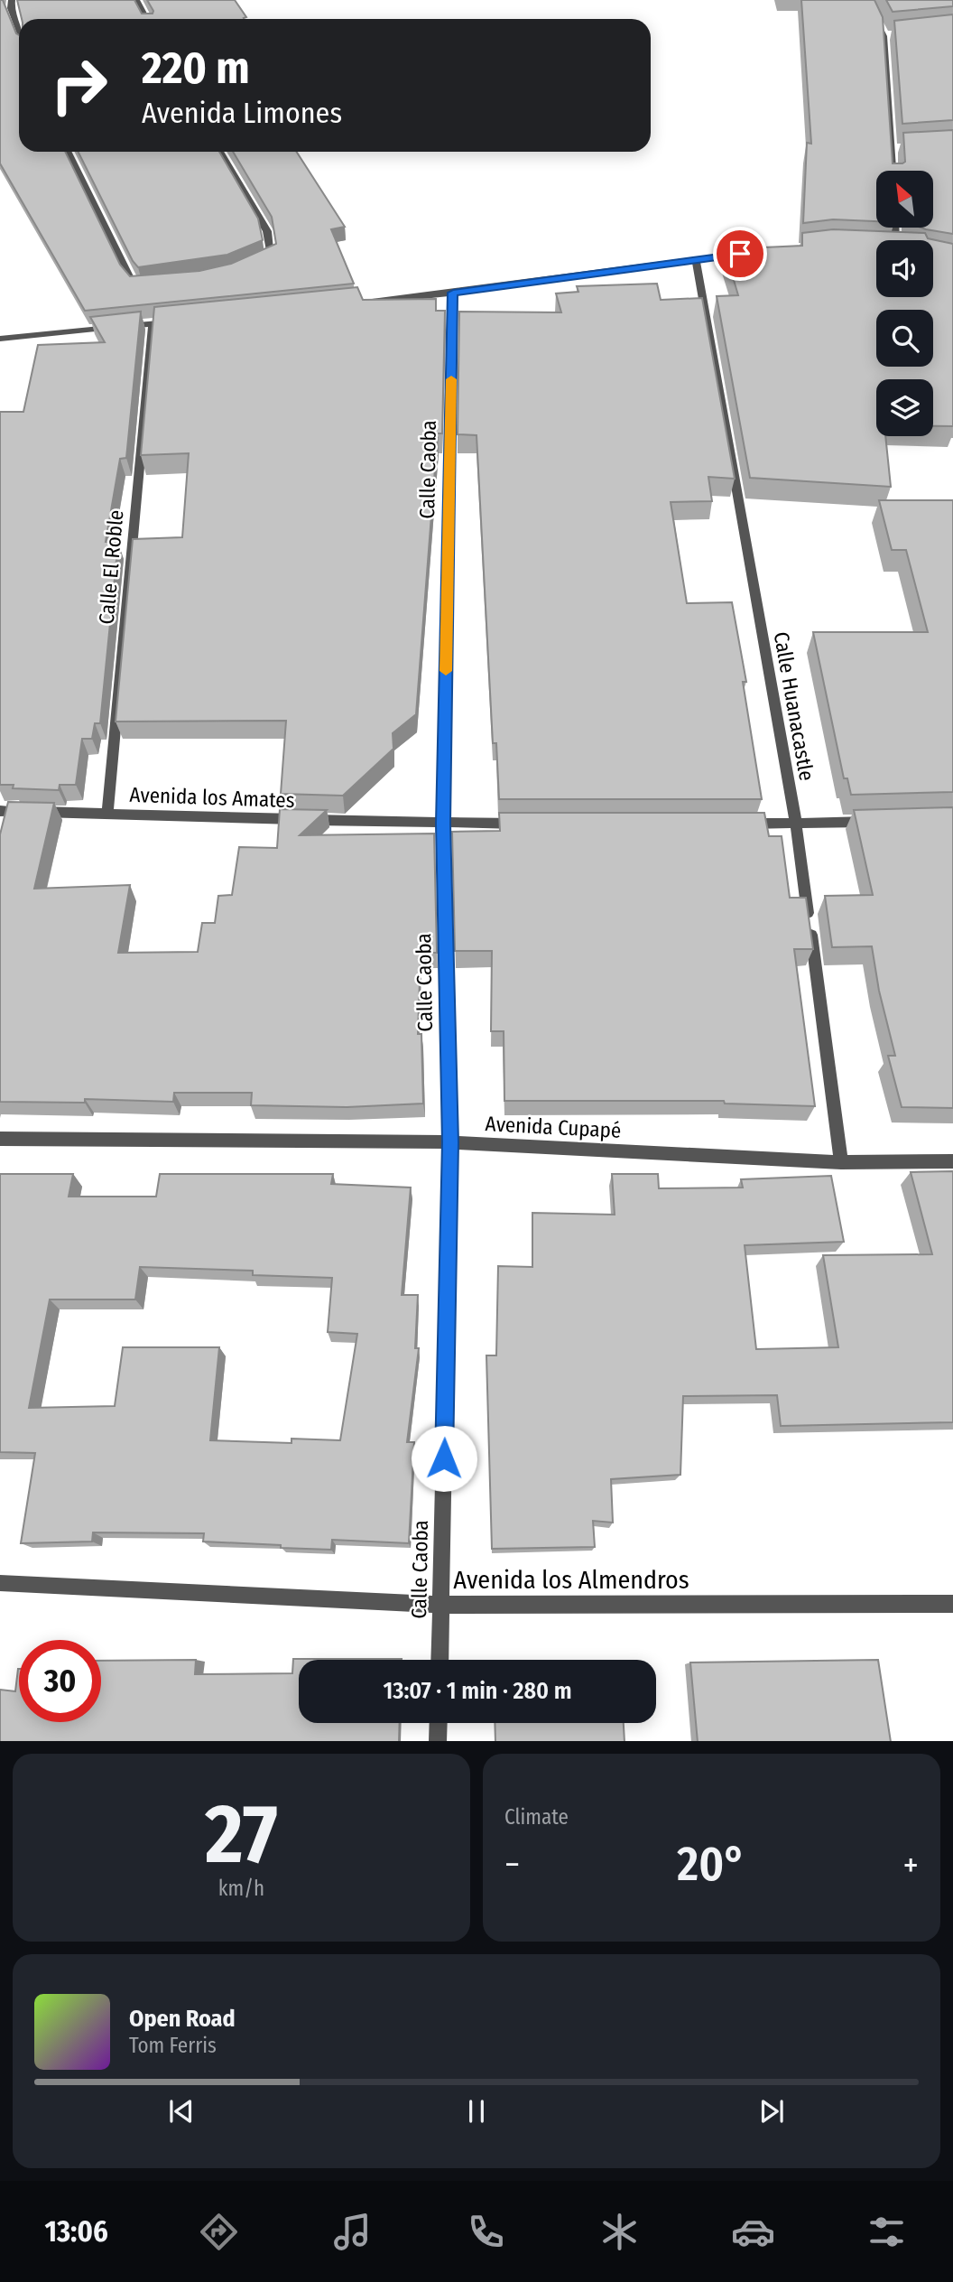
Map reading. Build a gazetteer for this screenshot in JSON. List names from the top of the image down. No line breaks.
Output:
{"streets":{"street":["Calle Caoba","Calle El Roble","Calle Huanacastle","Avenida los Amates","Avenida Cupapé","Avenida los Almendros"]},"crossings":[["Calle Caoba","Avenida los Amates"],["Calle Caoba","Avenida Cupapé"],["Calle Caoba","Avenida los Almendros"],["Calle El Roble","Avenida los Amates"],["Calle Huanacastle","Avenida Cupapé"]],"north":"top left","page":{"turn":["220 m","Avenida Limones"],"limit":"30","trip":"13:07 · 1 min · 280 m","tile":[["27","km/h"],"Climate"],"heat":["−","20°","+"],"song":["Open Road","Tom Ferris"],"tabs":"13:06"}}
